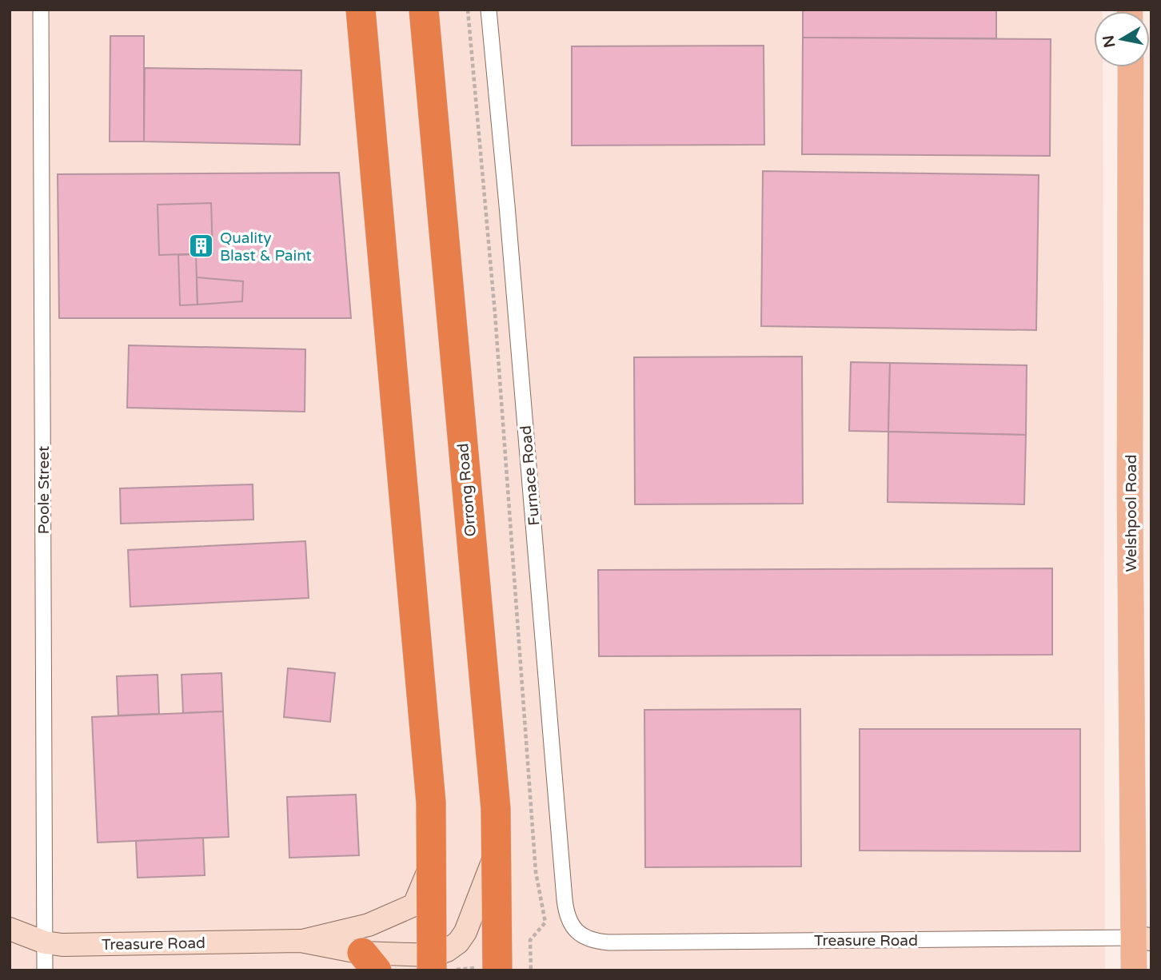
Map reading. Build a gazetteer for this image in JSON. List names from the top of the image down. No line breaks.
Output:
{"streets":{"highway":["Orrong Road"],"main road":["Welshpool Road"],"street":["Furnace Road","Poole Street","Treasure Road"]},"crossings":[["Furnace Road","Treasure Road"],["Poole Street","Treasure Road"],["Orrong Road","Treasure Road"],["Welshpool Road","Treasure Road"]],"places":{"building":["Quality Blast & Paint"]},"north":"left"}
